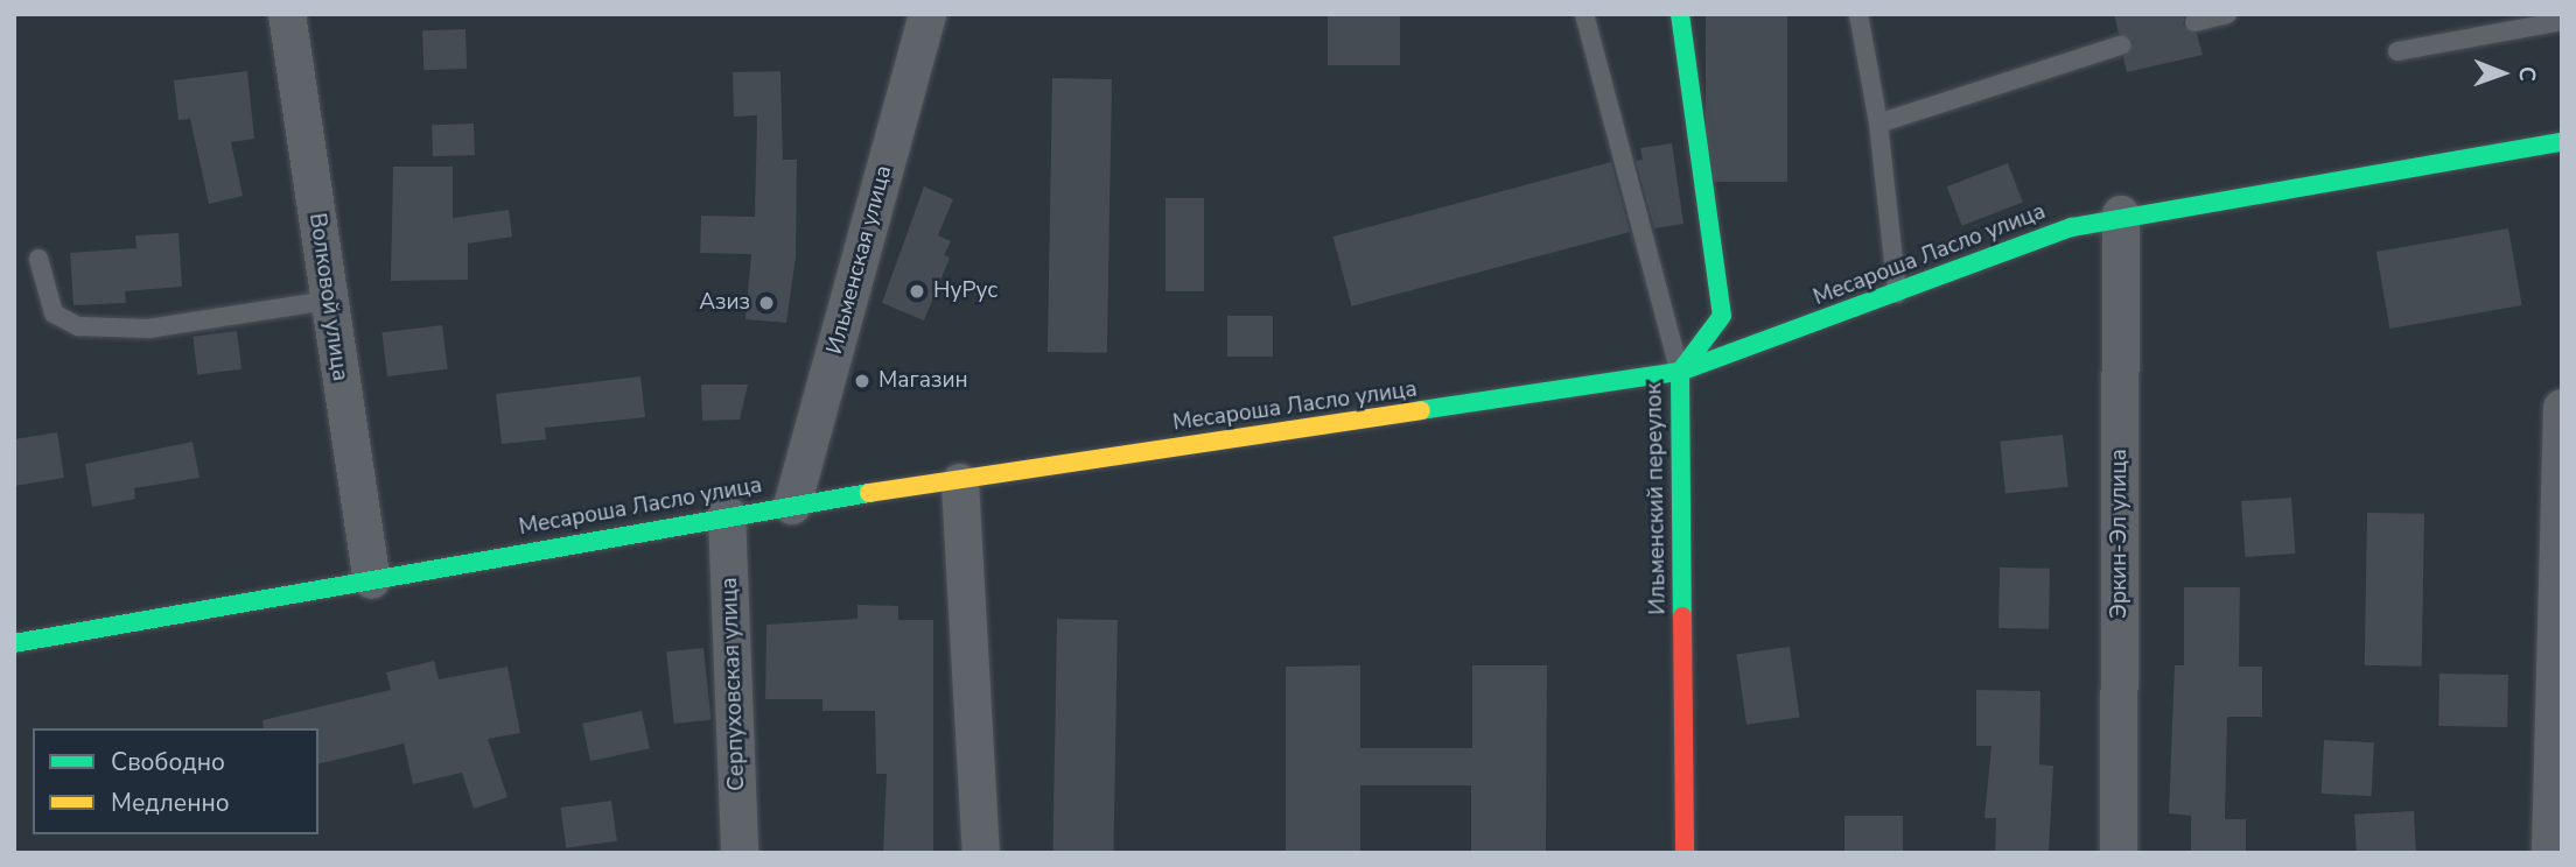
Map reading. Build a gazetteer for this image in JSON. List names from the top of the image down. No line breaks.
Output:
{"streets":{"street":["Месароша Ласло улица","Ильменская улица","Волковой улица","Ильменский переулок","Эркин-Эл улица","Серпуховская улица"]},"crossings":[["Месароша Ласло улица","Ильменская улица"],["Месароша Ласло улица","Волковой улица"],["Месароша Ласло улица","Ильменский переулок"],["Месароша Ласло улица","Эркин-Эл улица"],["Месароша Ласло улица","Серпуховская улица"]],"places":["НуРус","Азиз","Магазин"],"legend":["Свободно","Медленно"],"north":"right"}
